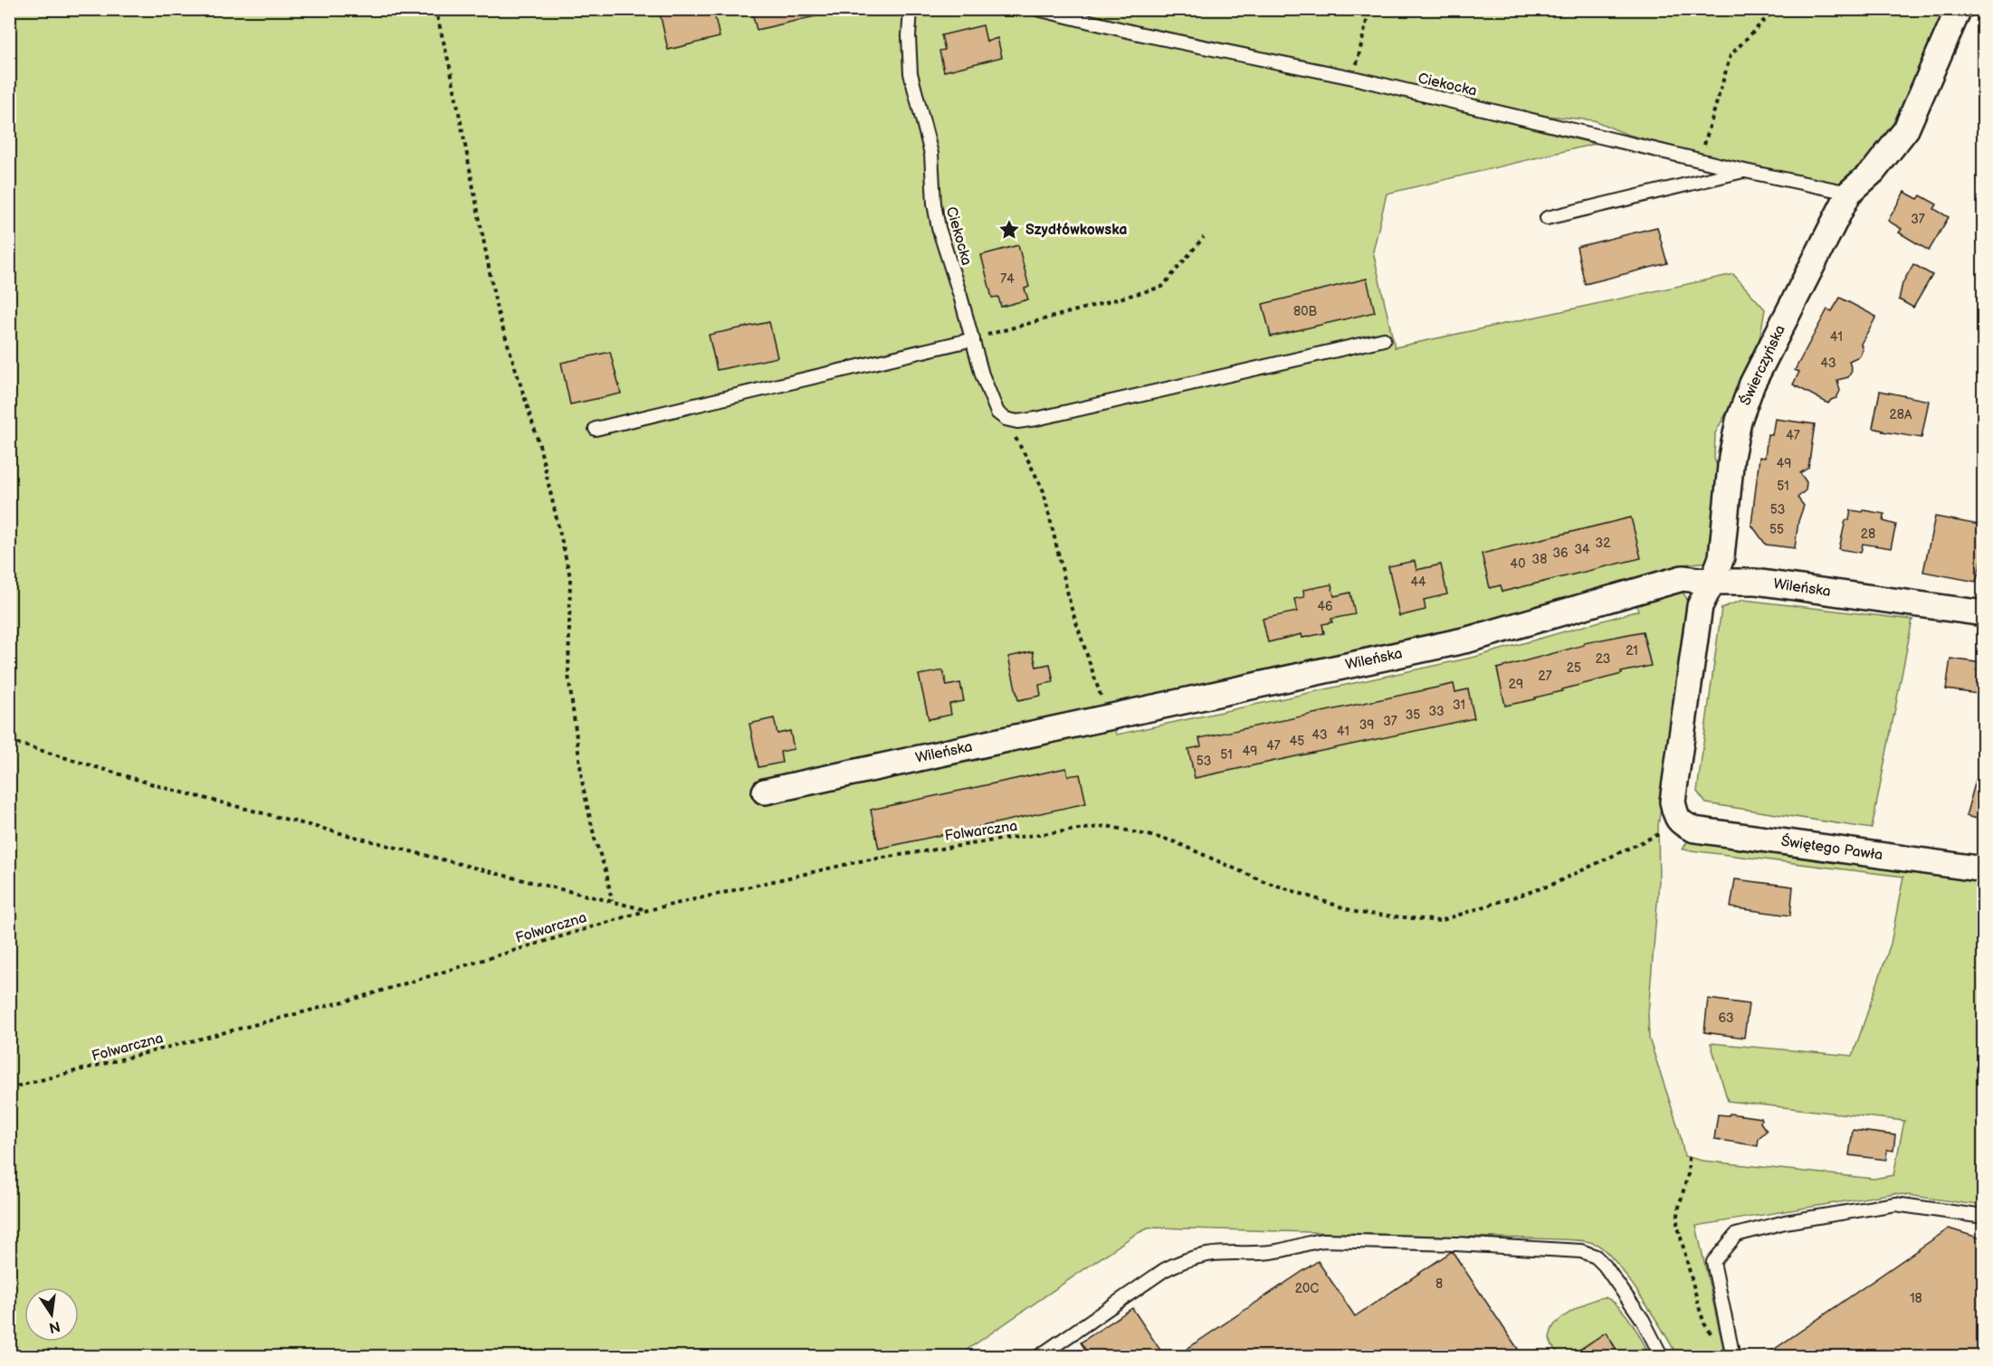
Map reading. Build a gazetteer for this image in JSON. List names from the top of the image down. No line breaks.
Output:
{"streets":{"street":["Świerczyńska","Wileńska","Świętego Pawła"],"lane":["Ciekocka"],"path":["Folwarczna"]},"crossings":[["Ciekocka","Świerczyńska"],["Świerczyńska","Wileńska"],["Świerczyńska","Folwarczna"],["Świerczyńska","Świętego Pawła"],["Folwarczna","Świętego Pawła"]],"places":{"place":["Szydłówkowska"]},"house_numbers":["37","74","80B","41","43","28A","47","49","51","53","55","28","32","34","36","38","40","44","46","21","23","25","27","29","31","33","35","37","39","41","43","45","47","49","51","53","63","8","20C","18"],"north":"bottom"}
